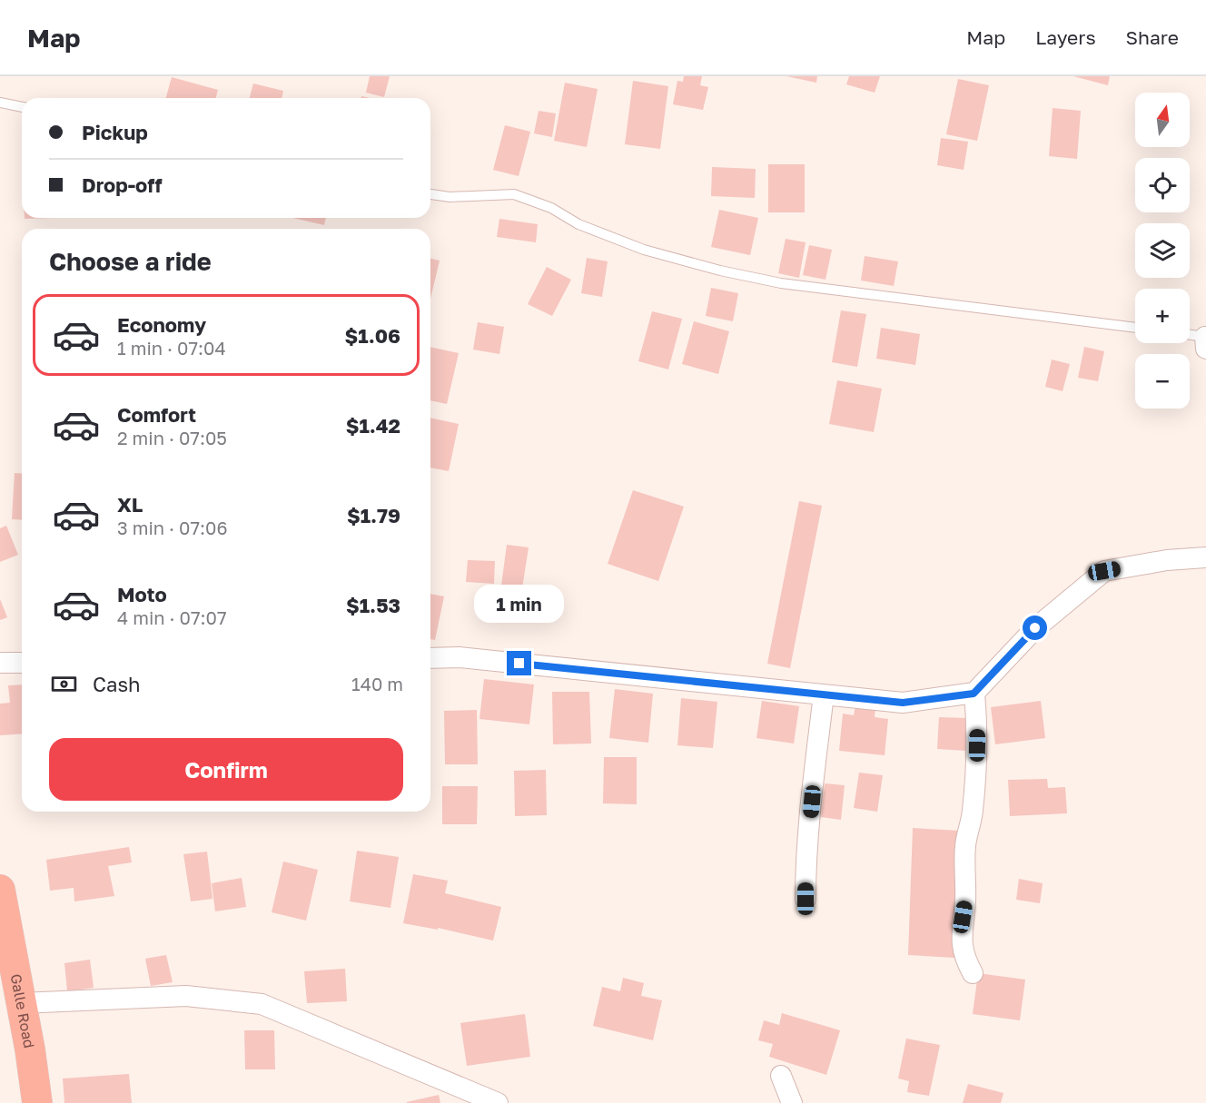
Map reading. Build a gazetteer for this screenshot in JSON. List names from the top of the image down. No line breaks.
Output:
{"streets":{"highway":["Galle Road"]},"north":"top","page":{"header":"Map","nav":["Map","Layers","Share"],"map_buttons":["+","−"],"banner":["Pickup","Drop-off"],"heading":"Choose a ride","list":[{"name":"Economy","note":"1 min · 07:04","value":"$1.06"},{"name":"Comfort","note":"2 min · 07:05","value":"$1.42"},{"name":"XL","note":"3 min · 07:06","value":"$1.79"},{"name":"Moto","note":"4 min · 07:07","value":"$1.53"}],"bubble":"1 min","pay":["Cash","140 m"],"buttons":"Confirm"}}
